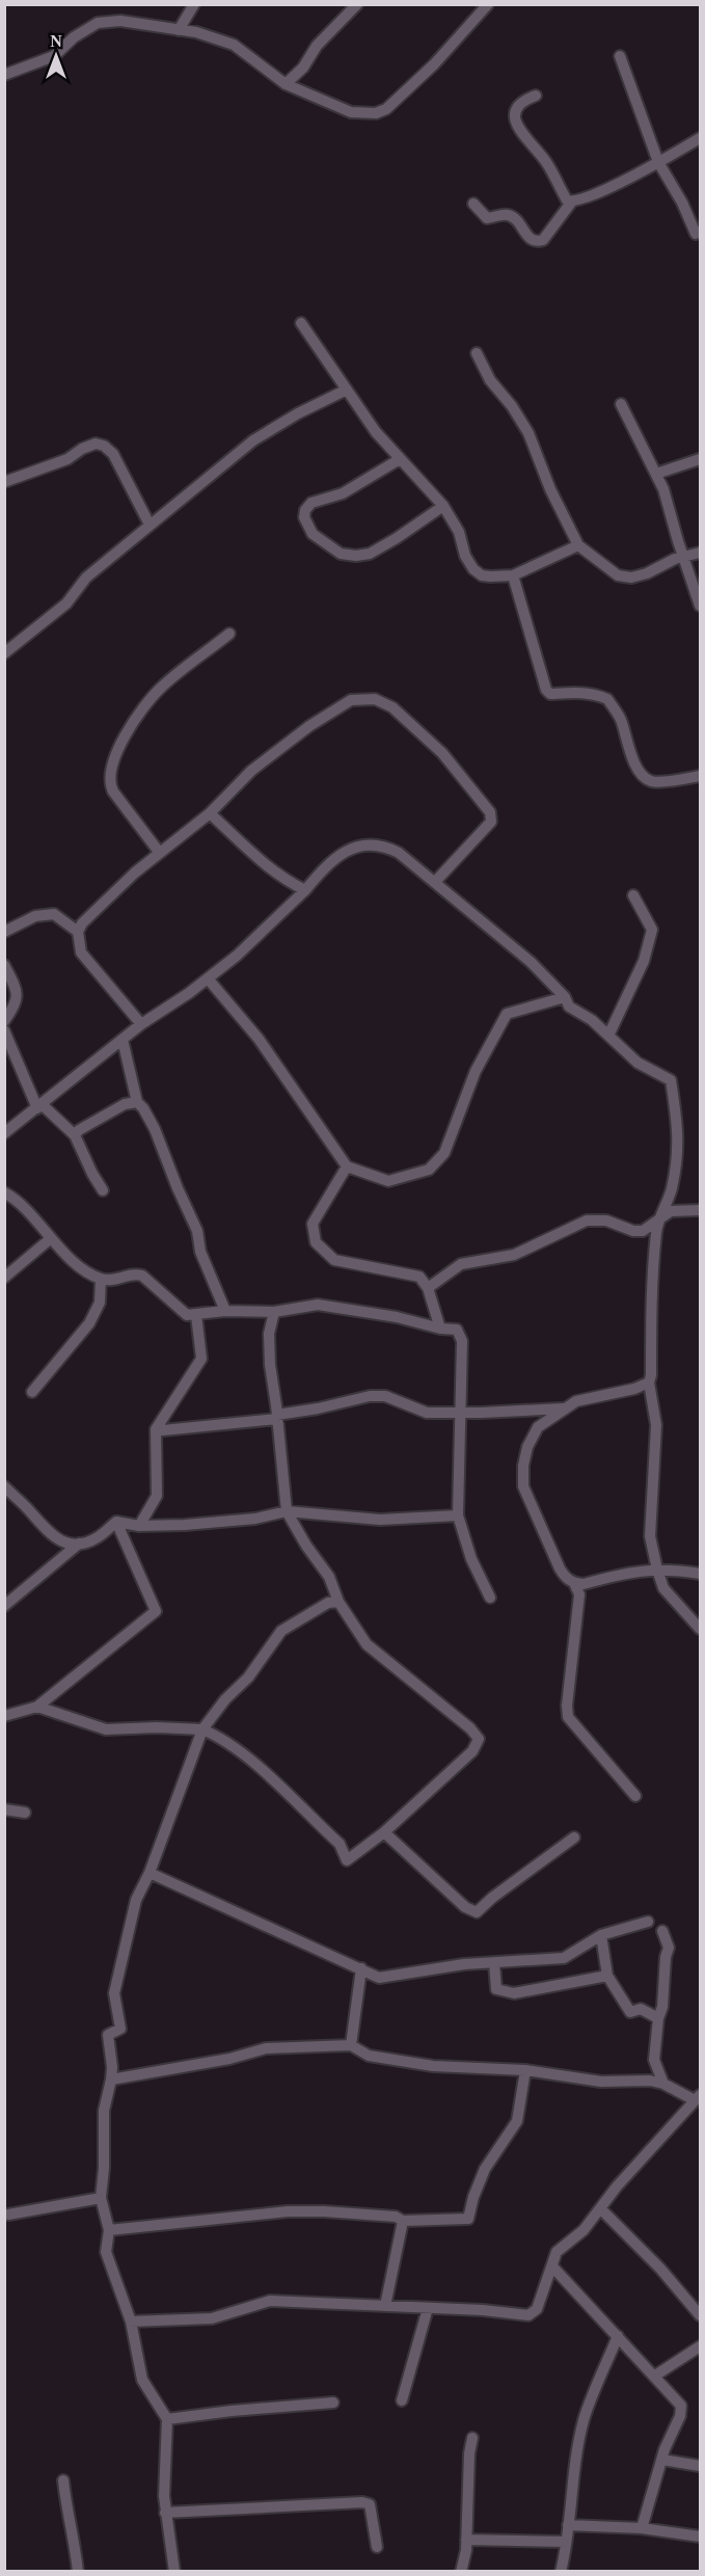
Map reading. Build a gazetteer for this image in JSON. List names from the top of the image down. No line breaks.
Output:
{"north":"top"}
